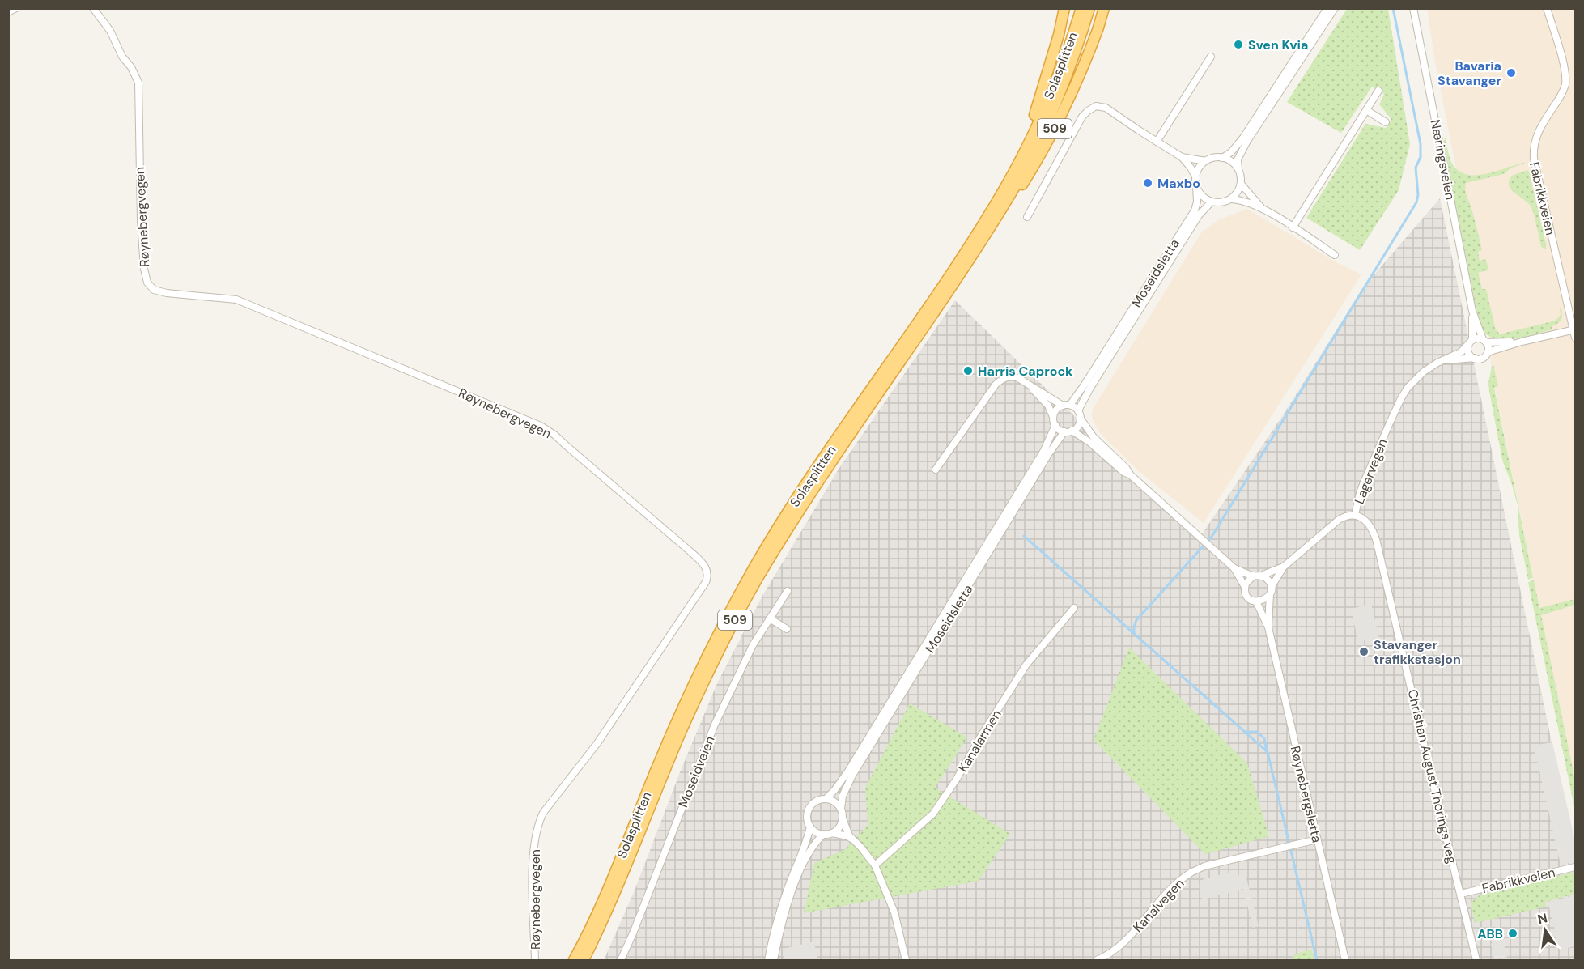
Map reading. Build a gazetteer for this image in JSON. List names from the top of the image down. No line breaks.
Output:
{"streets":{"highway":["Solasplitten","509"],"street":["Næringsveien","Fabrikkveien","Røynebergvegen","Moseidsletta","Lagervegen","Kanalarmen","Moseidveien","Christian August Thorings veg","Røynebergsletta","Kanalvegen"]},"crossings":[["Solasplitten","509"],["Næringsveien","Lagervegen"],["Fabrikkveien","Christian August Thorings veg"],["Lagervegen","Christian August Thorings veg"],["Lagervegen","Røynebergsletta"],["Røynebergsletta","Kanalvegen"]],"places":["Sven Kvia","Bavaria Stavanger","Maxbo","Harris Caprock","Stavanger trafikkstasjon","ABB"],"north":"top"}
